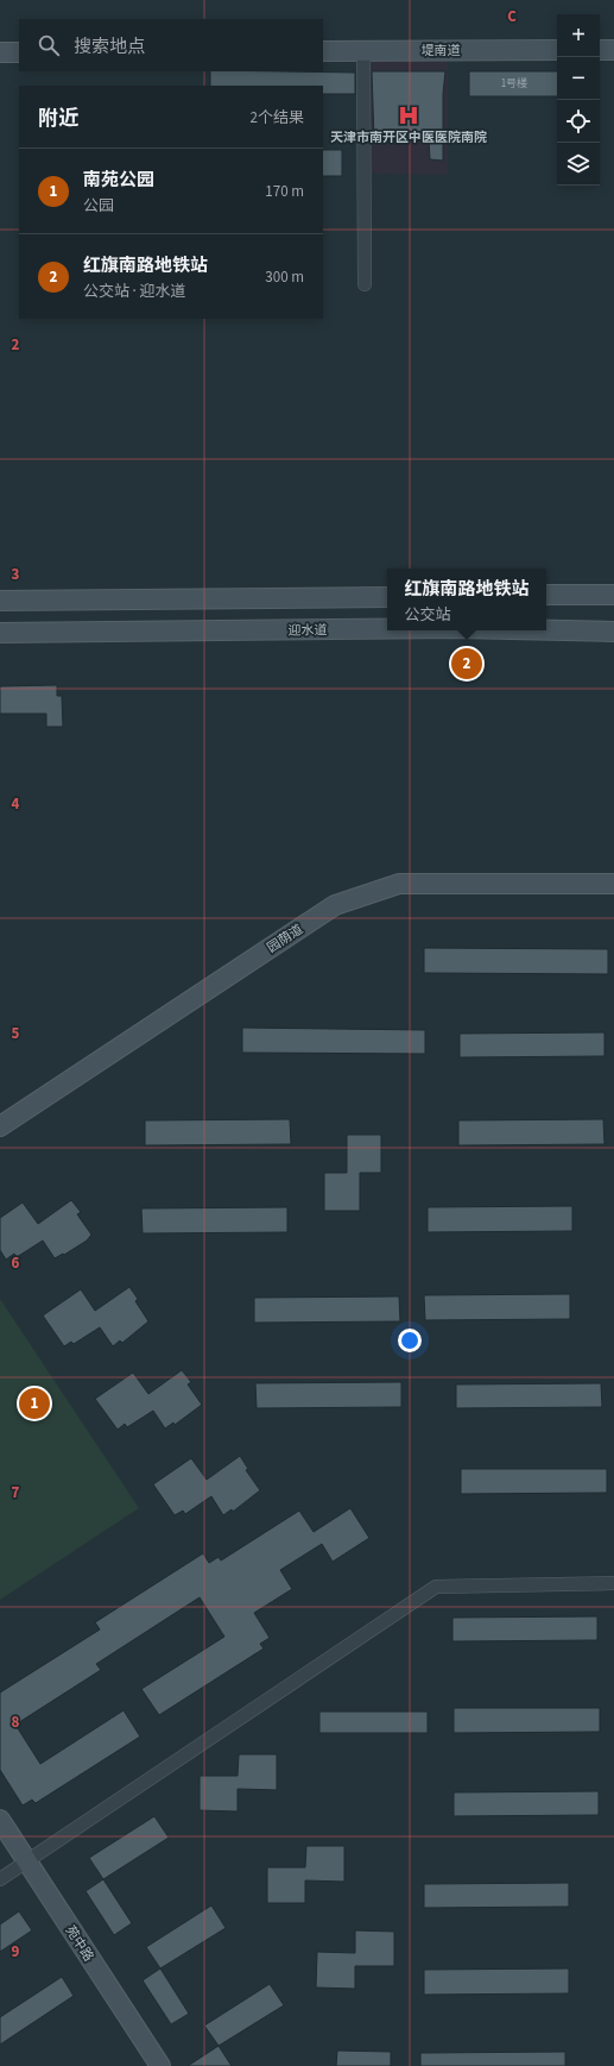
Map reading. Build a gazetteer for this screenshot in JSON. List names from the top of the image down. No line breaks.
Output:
{"streets":{"street":["堤南道","迎水道","园荫道","苑中路"]},"places":{"hospital":["天津市南开区中医医院南院"]},"house_numbers":["1号楼"],"page":{"map_buttons":["+","−"],"search":"搜索地点","heading":["附近","2个结果"],"list":[{"mark":"1","name":"南苑公园","note":"公园","value":"170 m"},{"mark":"2","name":"红旗南路地铁站","note":"公交站 · 迎水道","value":"300 m"}],"popup":["红旗南路地铁站","公交站"],"pins":["2","1"]},"grid":{"columns":["C"],"rows":["2","3","4","5","6","7","8","9"]}}
